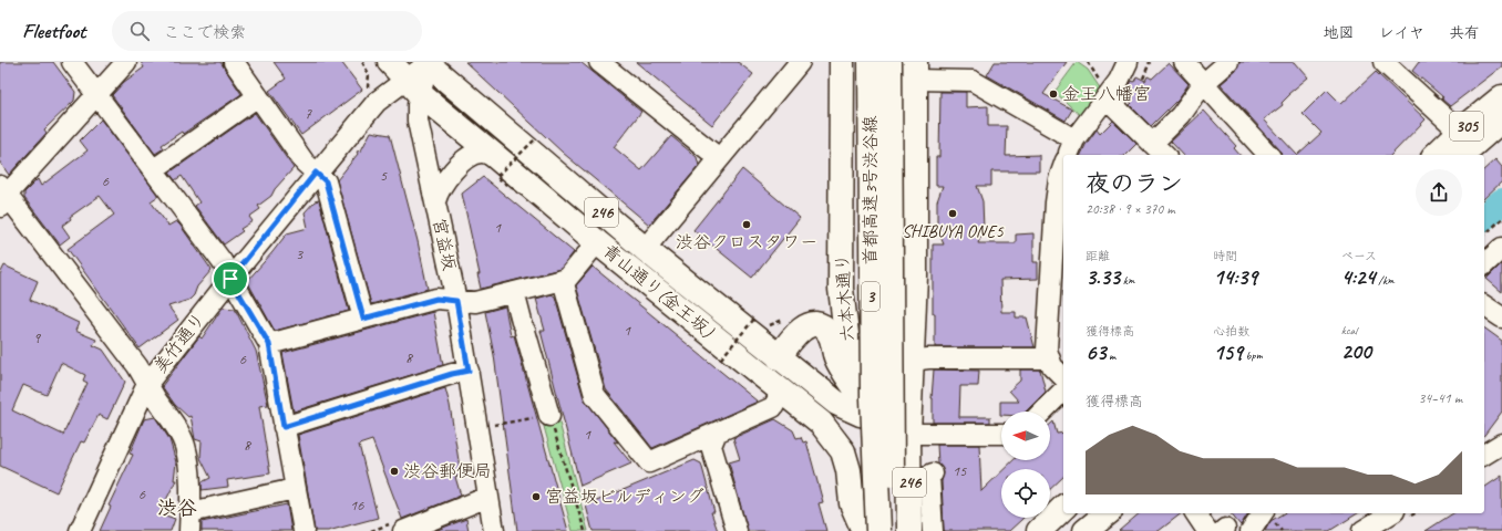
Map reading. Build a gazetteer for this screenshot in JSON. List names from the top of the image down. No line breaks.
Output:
{"streets":{"main road":["305","首都高速3号渋谷線","246","青山通り(金王坂)","3","六本木通り"],"street":["宮益坂","美竹通り"]},"crossings":[["246","宮益坂"],["246","青山通り(金王坂)"],["246","六本木通り"],["246","美竹通り"],["宮益坂","青山通り(金王坂)"],["宮益坂","美竹通り"],["青山通り(金王坂)","六本木通り"],["青山通り(金王坂)","美竹通り"]],"districts":["渋谷"],"places":["金王八幡宮","SHIBUYA ONE5","渋谷クロスタワー","渋谷郵便局","宮益坂ビルディング"],"house_numbers":["7","5","6","1","3","1","9","8","6","1","8","15","6","16"],"north":"left","page":{"header":"Fleetfoot","search":"ここで検索","nav":["地図","レイヤ","共有"],"heading":["夜のラン","20:38 · 9 × 370 m"],"stats":[["距離","3.33 km"],["時間","14:39"],["ペース","4:24 /km"],["獲得標高","63 m"],["心拍数","159 bpm"],["kcal","200"]],"chart":["獲得標高","34–41 m"]}}
